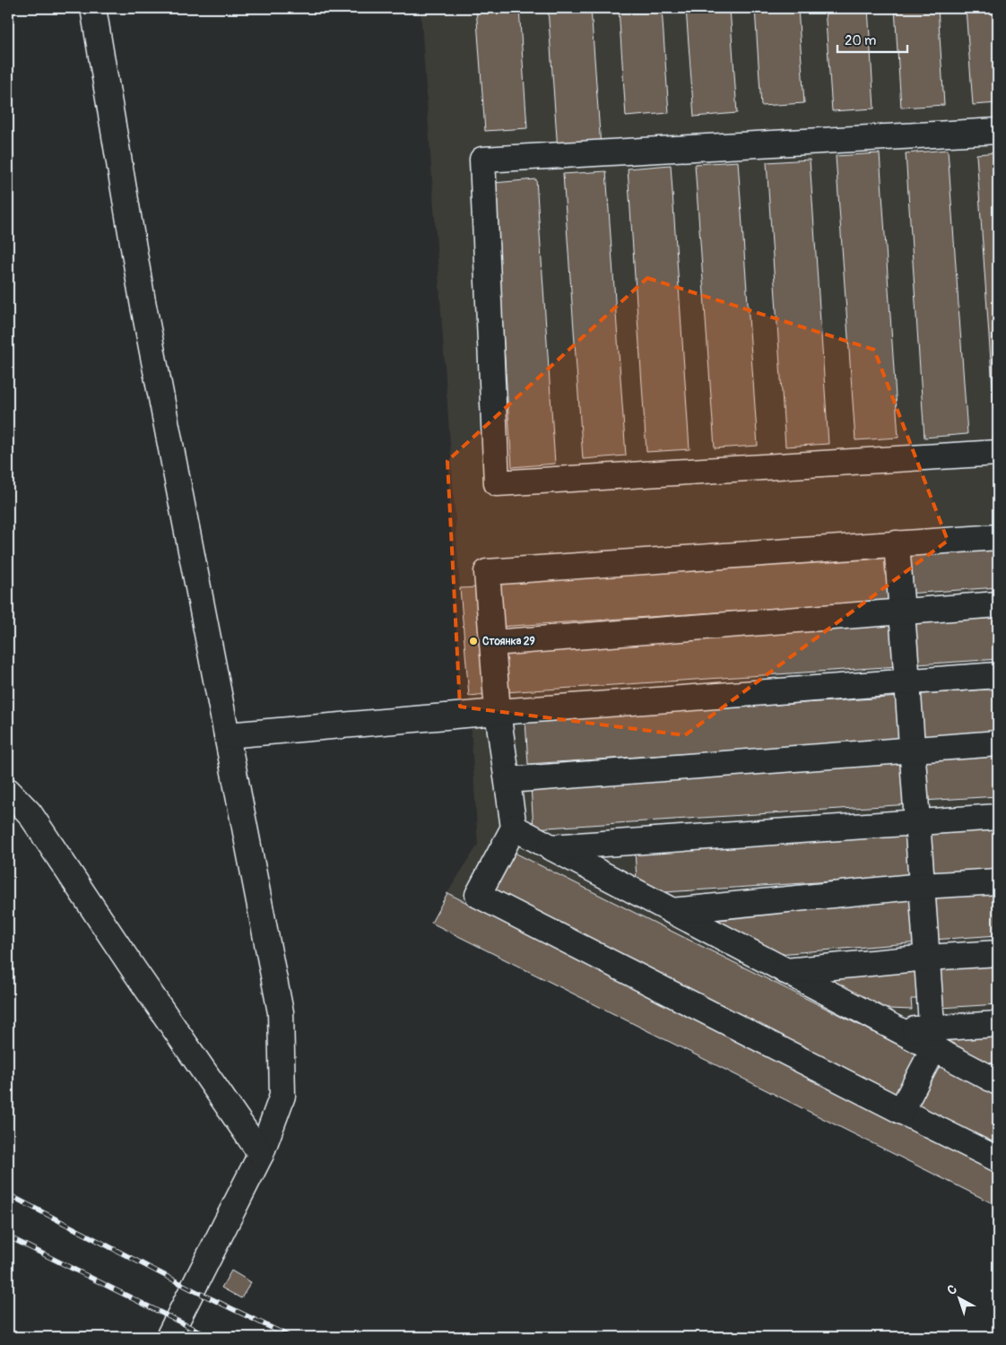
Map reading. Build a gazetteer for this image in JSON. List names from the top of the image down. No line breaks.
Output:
{"places":["Стоянка 29"],"scale_bar":"20 m","north":"top left"}
